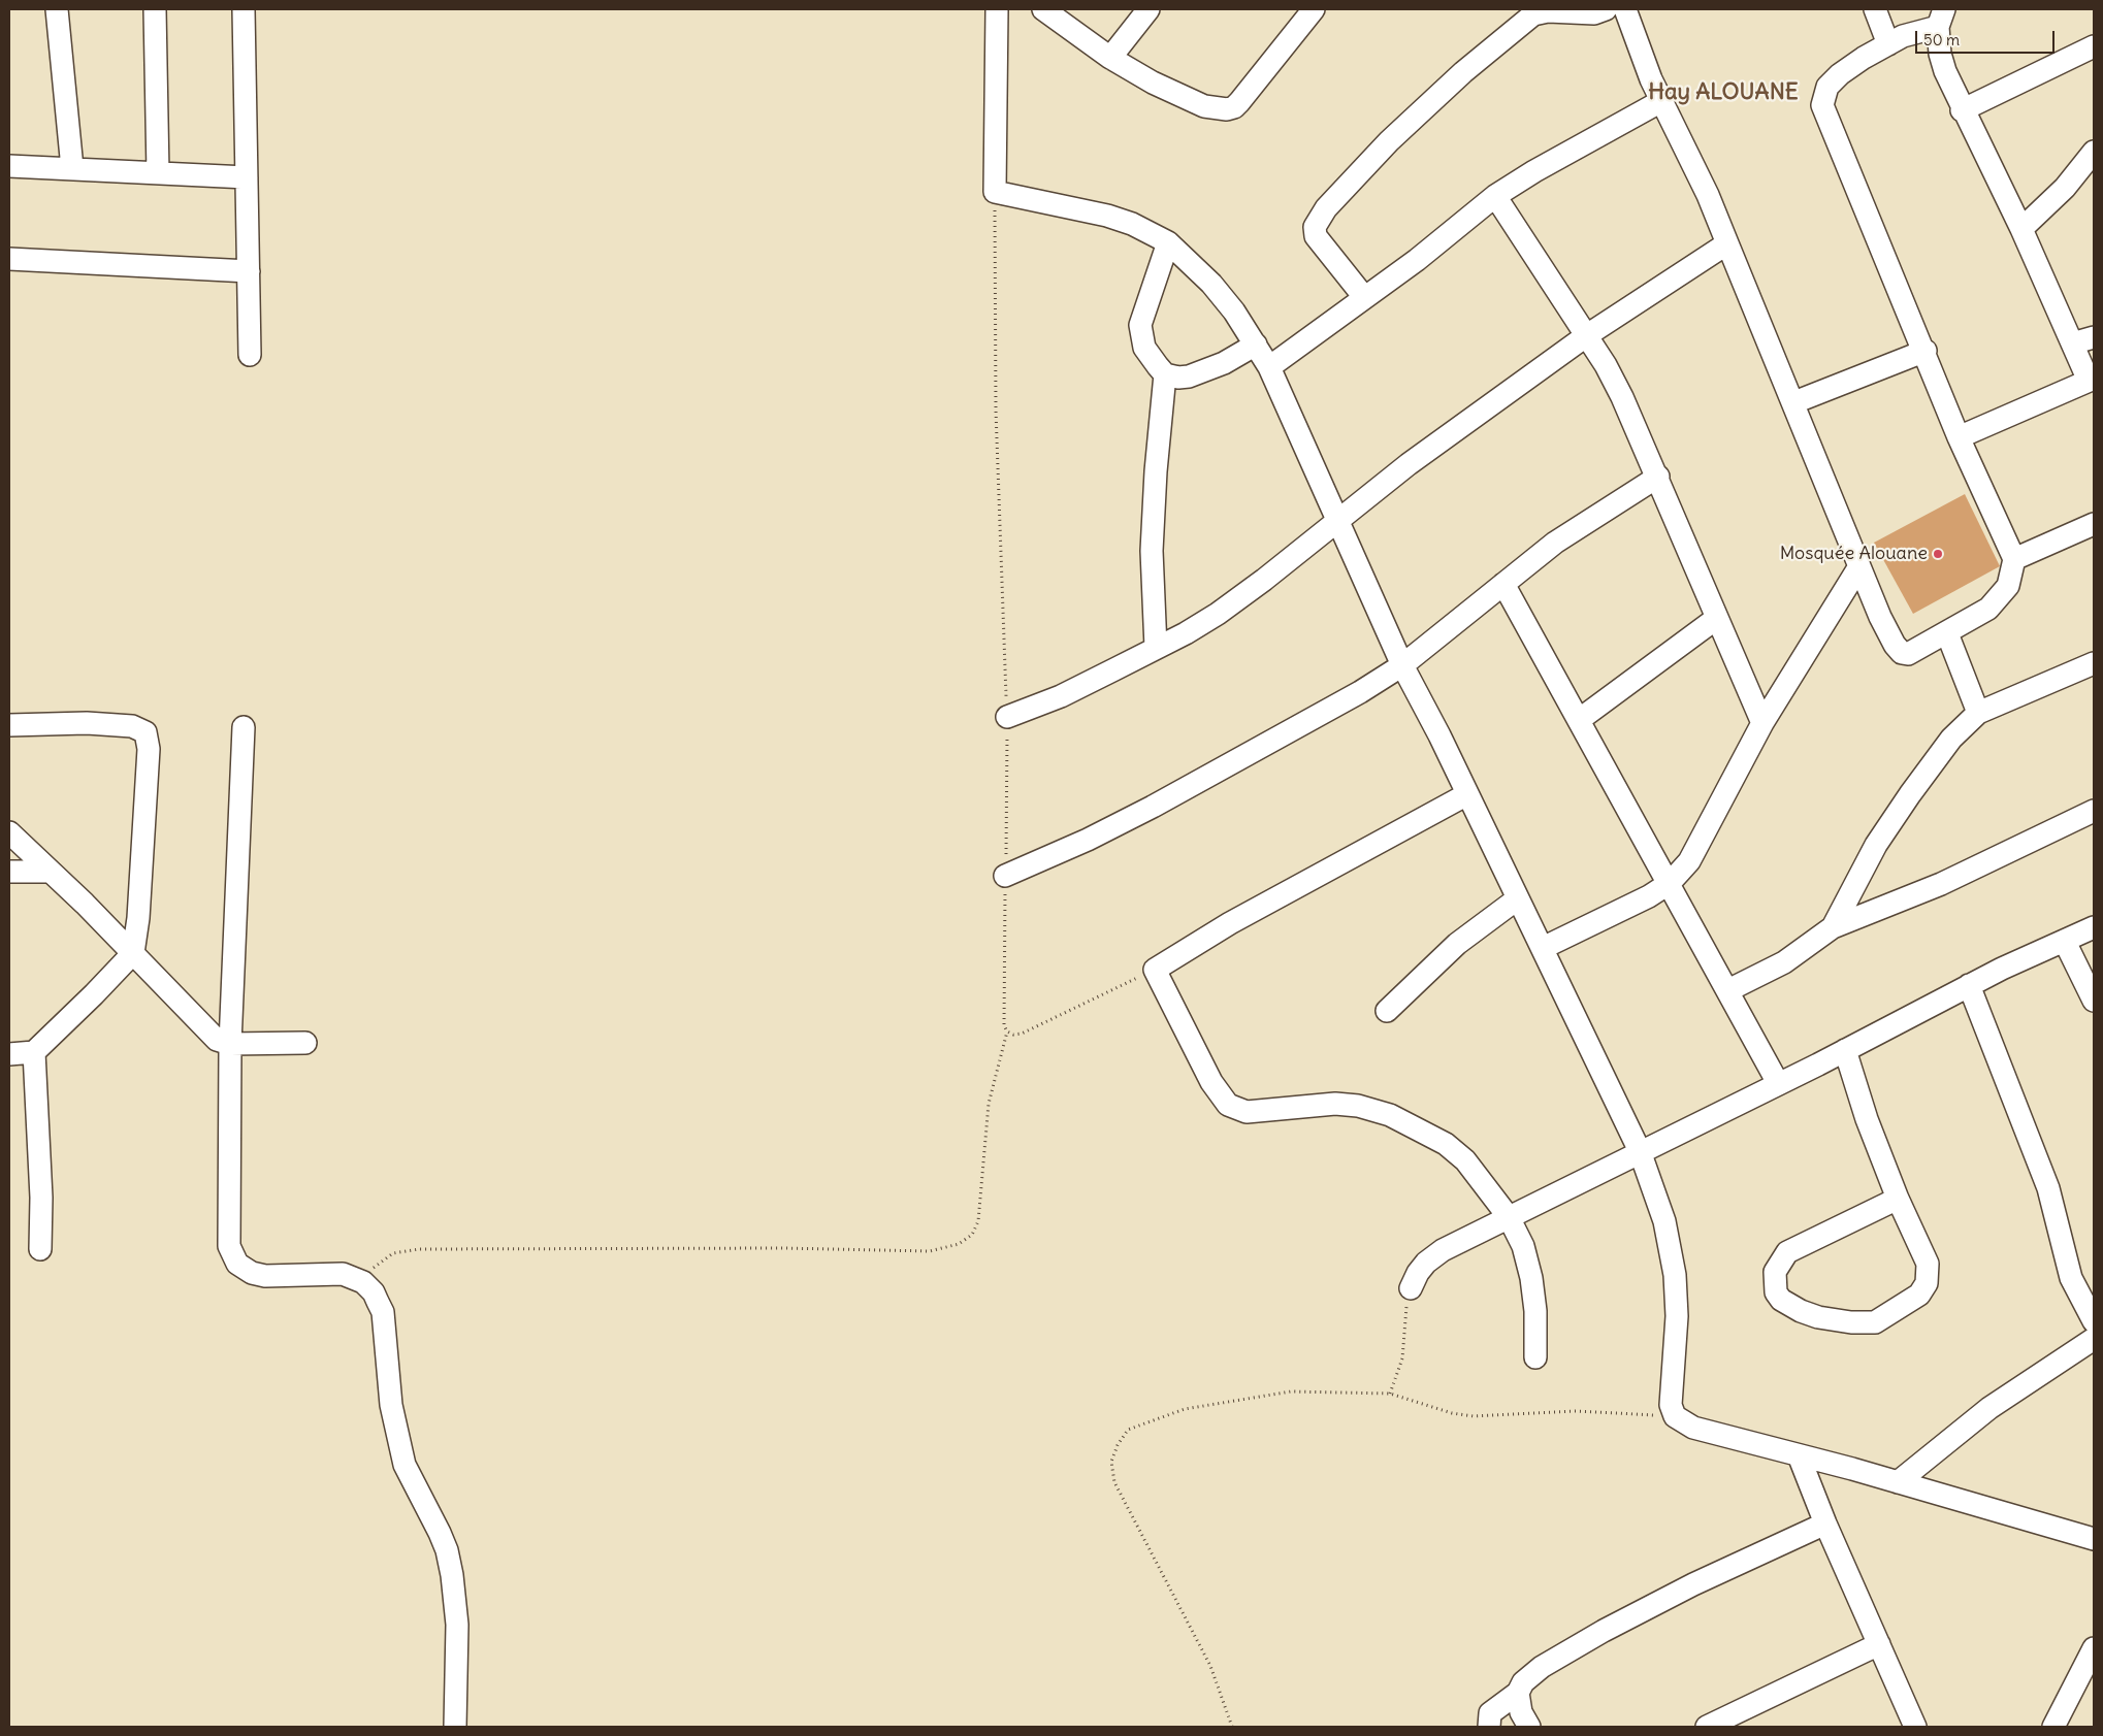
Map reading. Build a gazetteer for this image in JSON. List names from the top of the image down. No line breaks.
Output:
{"districts":["Hay ALOUANE"],"places":["Mosquée Alouane"],"scale_bar":"50 m"}
